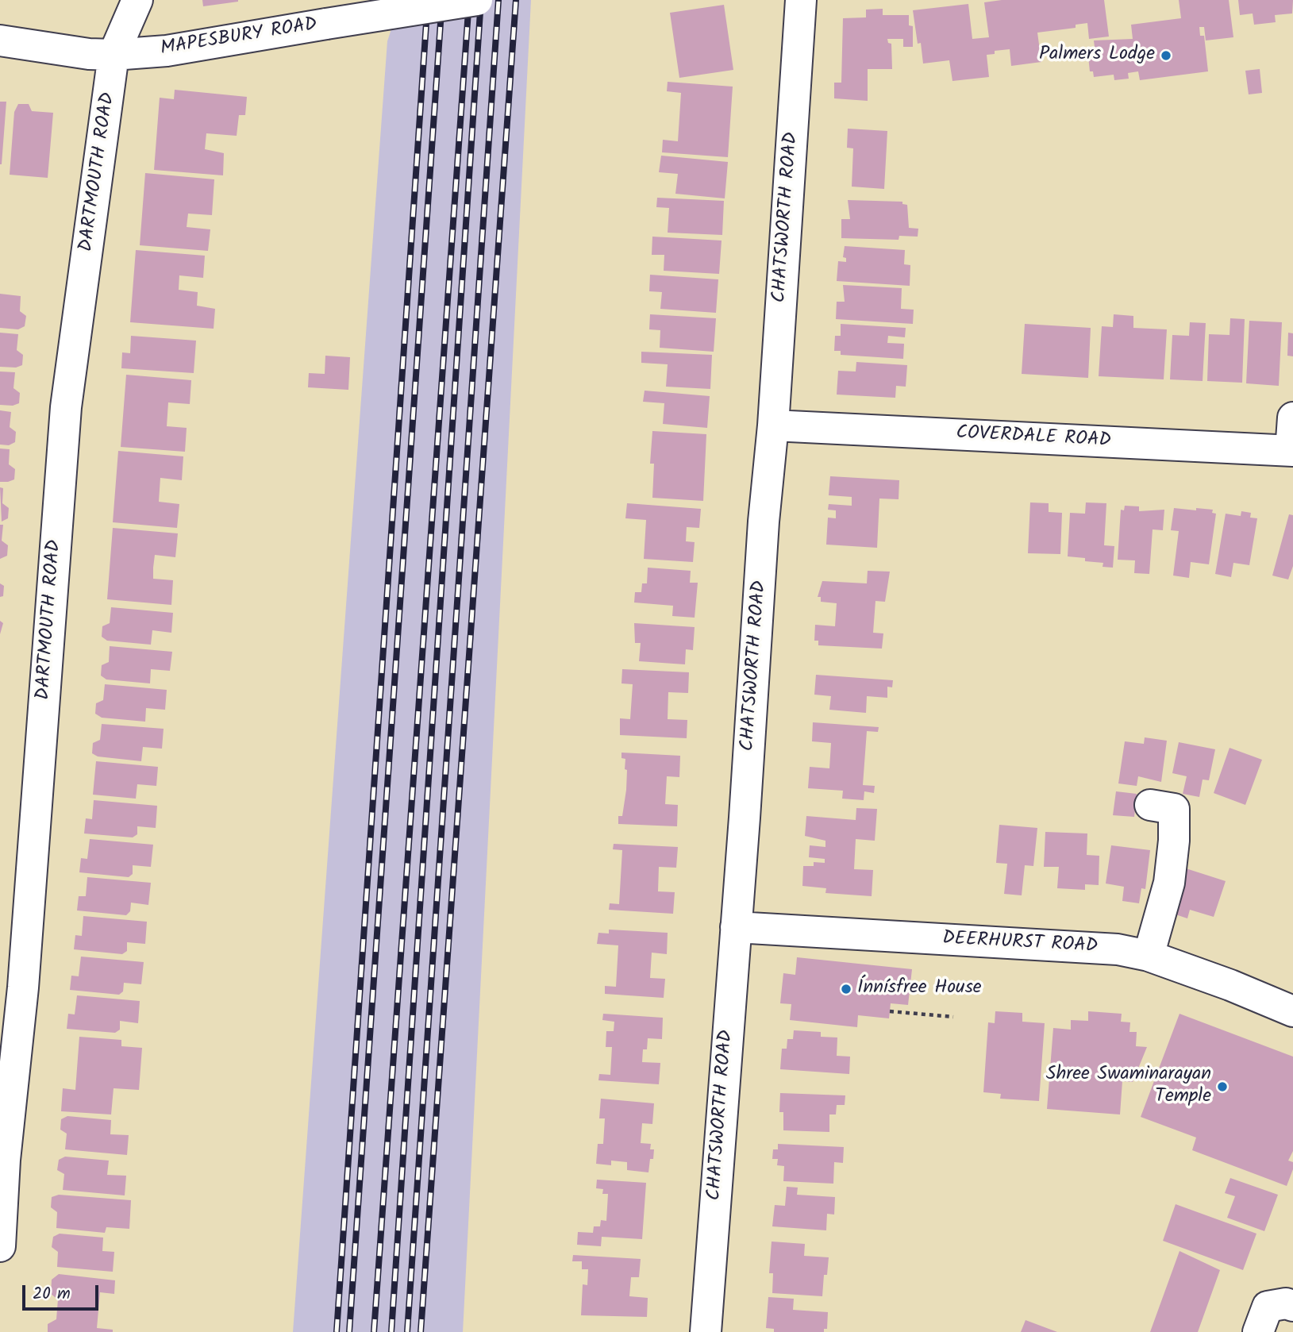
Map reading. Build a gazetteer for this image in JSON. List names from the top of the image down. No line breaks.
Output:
{"streets":{"street":["MAPESBURY ROAD","DARTMOUTH ROAD","CHATSWORTH ROAD","COVERDALE ROAD","DEERHURST ROAD"]},"crossings":[["MAPESBURY ROAD","DARTMOUTH ROAD"],["CHATSWORTH ROAD","COVERDALE ROAD"],["CHATSWORTH ROAD","DEERHURST ROAD"]],"places":["Palmers Lodge","Ínnísfree House","Shree Swaminarayan Temple"],"scale_bar":"20 m"}
